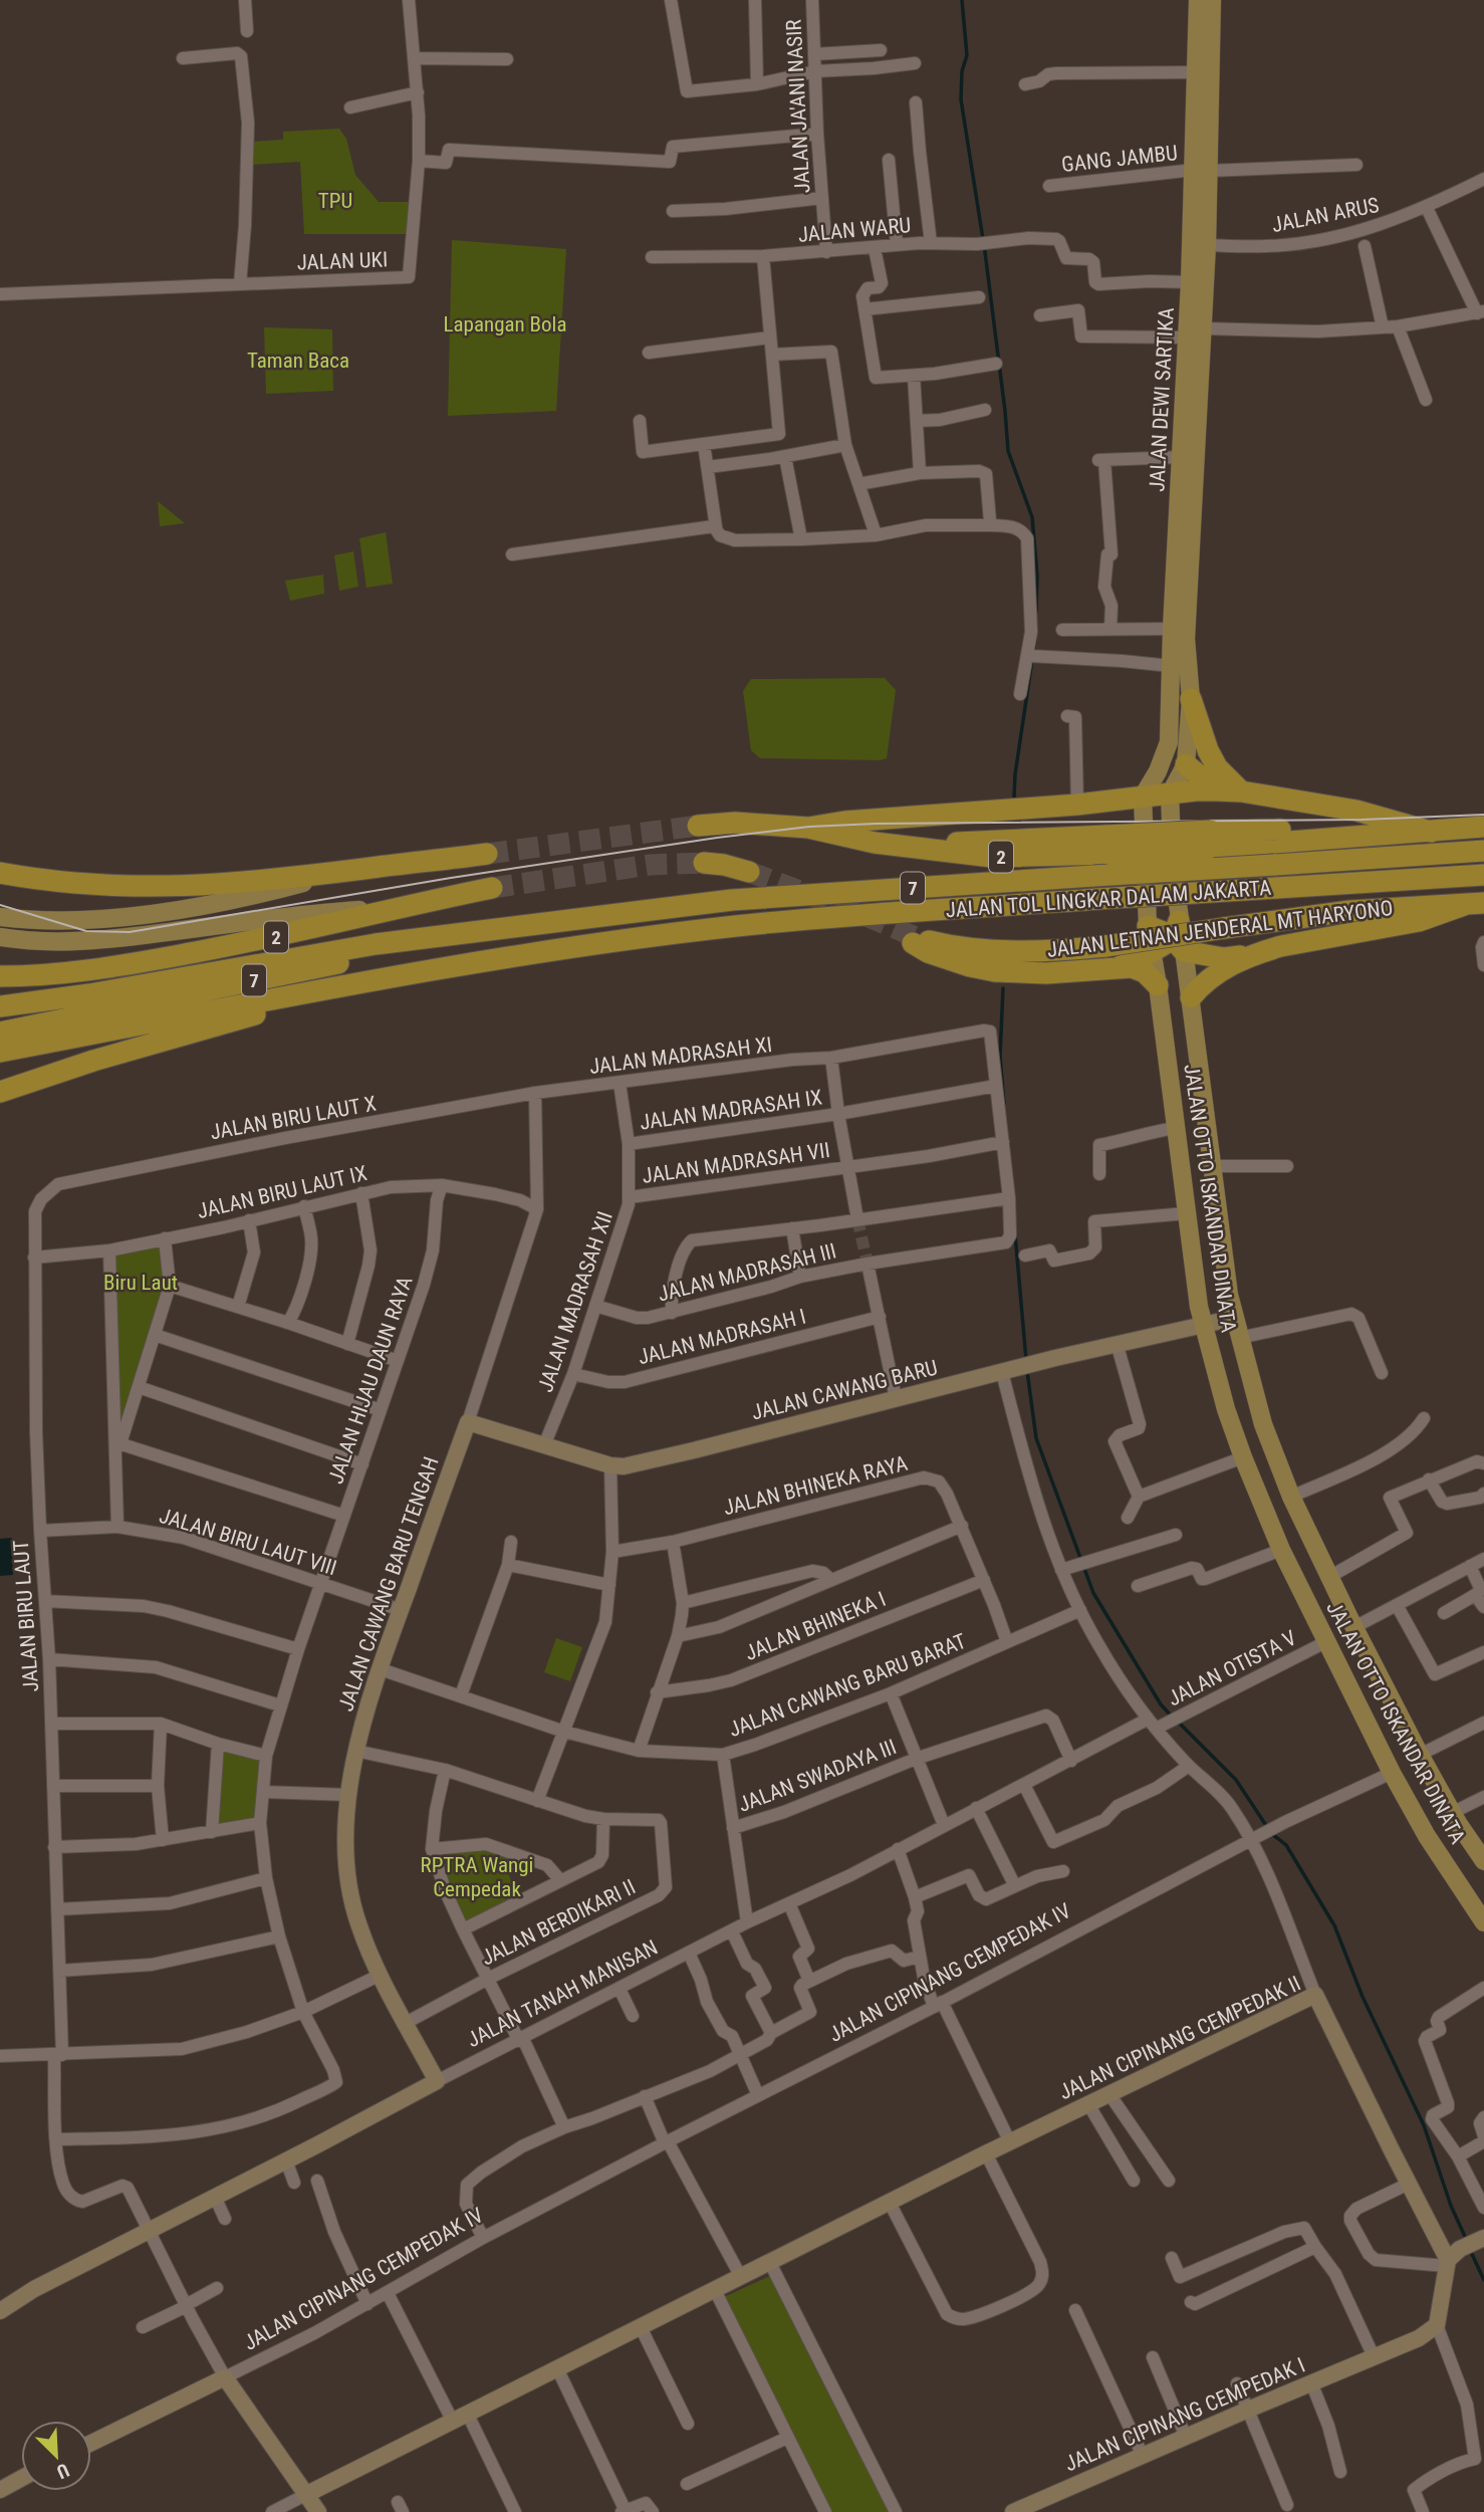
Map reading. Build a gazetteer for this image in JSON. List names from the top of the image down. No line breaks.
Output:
{"streets":{"highway":["2","7","JALAN TOL LINGKAR DALAM JAKARTA","JALAN LETNAN JENDERAL MT HARYONO"],"main road":["JALAN DEWI SARTIKA","JALAN OTTO ISKANDAR DINATA"],"street":["JALAN JA'ANI NASIR","GANG JAMBU","JALAN ARUS","JALAN WARU","JALAN UKI","JALAN MADRASAH XI","JALAN MADRASAH IX","JALAN BIRU LAUT X","JALAN MADRASAH VII","JALAN BIRU LAUT IX","JALAN MADRASAH III","JALAN MADRASAH XII","JALAN MADRASAH I","JALAN HIJAU DAUN RAYA","JALAN CAWANG BARU","JALAN BHINEKA RAYA","JALAN BIRU LAUT VIII","JALAN CAWANG BARU TENGAH","JALAN BIRU LAUT","JALAN BHINEKA I","JALAN OTISTA V","JALAN CAWANG BARU BARAT","JALAN SWADAYA III","JALAN BERDIKARI II","JALAN CIPINANG CEMPEDAK IV","JALAN TANAH MANISAN","JALAN CIPINANG CEMPEDAK II","JALAN CIPINANG CEMPEDAK I"]},"crossings":[["JALAN JA'ANI NASIR","JALAN WARU"],["GANG JAMBU","JALAN DEWI SARTIKA"],["JALAN ARUS","JALAN DEWI SARTIKA"],["JALAN WARU","JALAN DEWI SARTIKA"],["JALAN DEWI SARTIKA","JALAN OTTO ISKANDAR DINATA"],["7","JALAN TOL LINGKAR DALAM JAKARTA"],["JALAN MADRASAH XI","JALAN MADRASAH IX"],["JALAN MADRASAH XI","JALAN BIRU LAUT X"],["JALAN MADRASAH XI","JALAN MADRASAH XII"],["JALAN MADRASAH XI","JALAN CAWANG BARU TENGAH"],["JALAN MADRASAH IX","JALAN MADRASAH XII"],["JALAN BIRU LAUT X","JALAN CAWANG BARU TENGAH"],["JALAN BIRU LAUT X","JALAN BIRU LAUT"],["JALAN MADRASAH VII","JALAN MADRASAH XII"],["JALAN BIRU LAUT IX","JALAN HIJAU DAUN RAYA"],["JALAN BIRU LAUT IX","JALAN CAWANG BARU TENGAH"],["JALAN BIRU LAUT IX","JALAN BIRU LAUT"],["JALAN OTTO ISKANDAR DINATA","JALAN CAWANG BARU"],["JALAN OTTO ISKANDAR DINATA","JALAN OTISTA V"],["JALAN OTTO ISKANDAR DINATA","JALAN CIPINANG CEMPEDAK IV"],["JALAN MADRASAH III","JALAN MADRASAH XII"],["JALAN MADRASAH XII","JALAN MADRASAH I"],["JALAN MADRASAH XII","JALAN CAWANG BARU"],["JALAN HIJAU DAUN RAYA","JALAN BIRU LAUT VIII"],["JALAN HIJAU DAUN RAYA","JALAN BIRU LAUT"],["JALAN CAWANG BARU","JALAN CAWANG BARU TENGAH"],["JALAN BHINEKA RAYA","JALAN BHINEKA I"],["JALAN BHINEKA RAYA","JALAN CAWANG BARU BARAT"],["JALAN BIRU LAUT VIII","JALAN CAWANG BARU TENGAH"],["JALAN BIRU LAUT VIII","JALAN BIRU LAUT"],["JALAN CAWANG BARU TENGAH","JALAN CAWANG BARU BARAT"],["JALAN CAWANG BARU TENGAH","JALAN BERDIKARI II"],["JALAN CAWANG BARU TENGAH","JALAN TANAH MANISAN"],["JALAN BIRU LAUT","JALAN TANAH MANISAN"],["JALAN OTISTA V","JALAN TANAH MANISAN"],["JALAN SWADAYA III","JALAN TANAH MANISAN"]],"parks":["TPU","Lapangan Bola","Taman Baca","Biru Laut","RPTRA Wangi Cempedak"],"north":"bottom right"}
